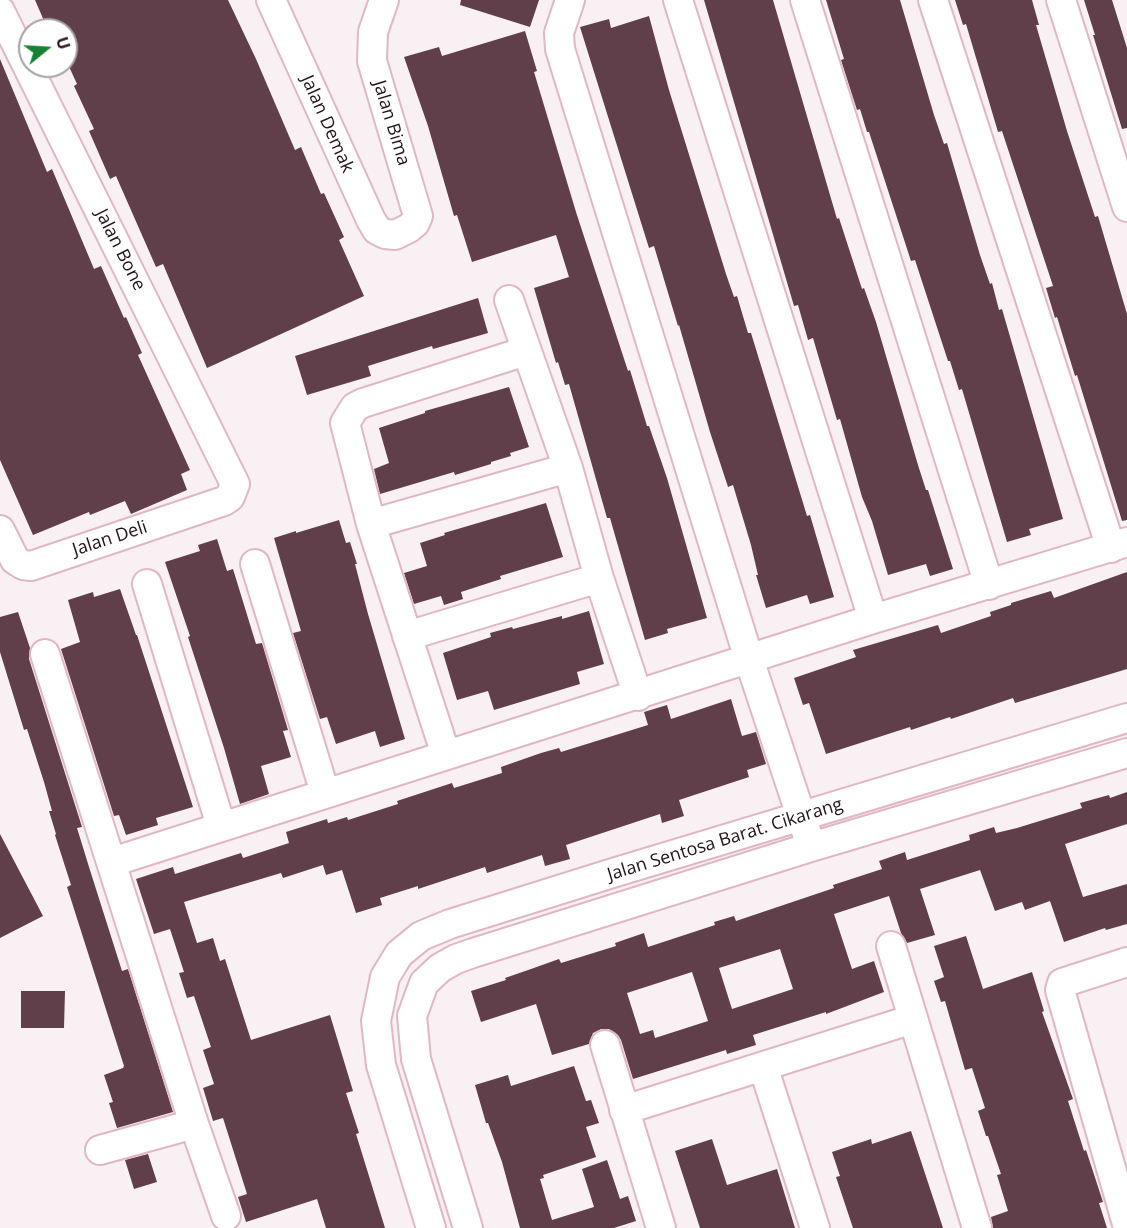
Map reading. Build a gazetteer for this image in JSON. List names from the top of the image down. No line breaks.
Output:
{"streets":{"street":["Jalan Bima","Jalan Demak","Jalan Bone","Jalan Deli","Jalan Sentosa Barat. Cikarang"]},"crossings":[["Jalan Bima","Jalan Demak"],["Jalan Bone","Jalan Deli"]],"north":"right"}
